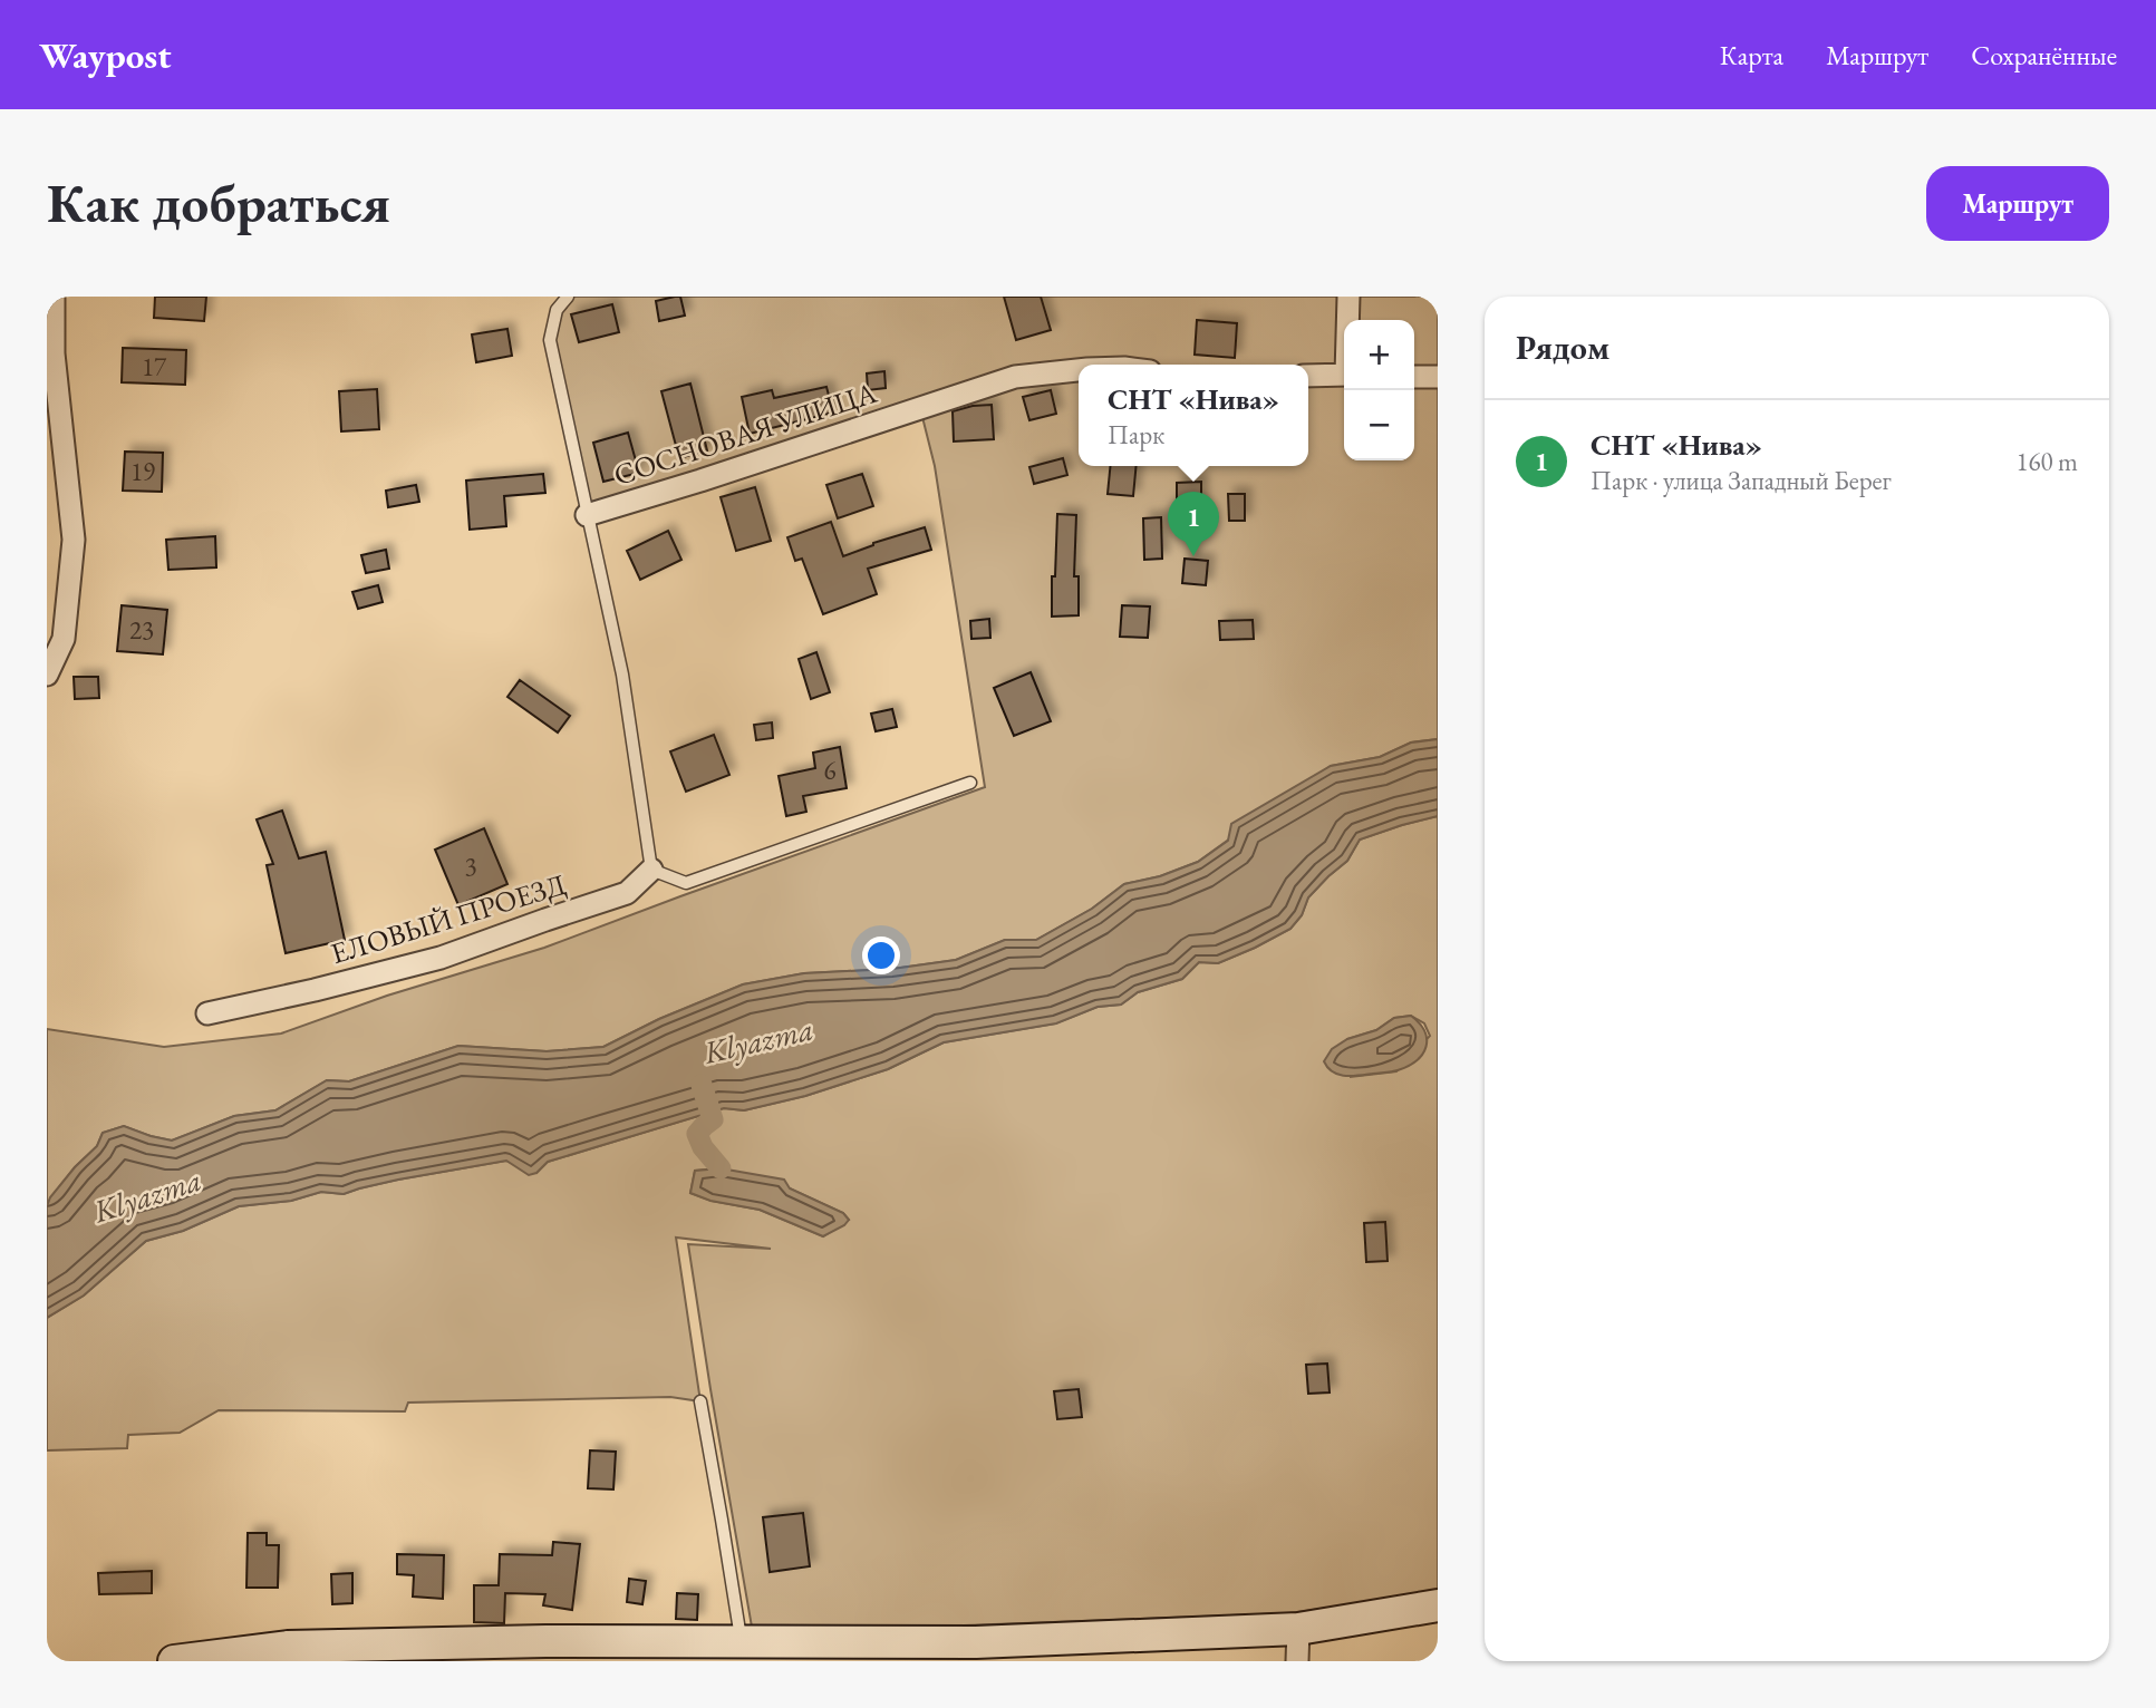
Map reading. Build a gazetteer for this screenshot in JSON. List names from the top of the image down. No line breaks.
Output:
{"streets":{"street":["СОСНОВАЯ УЛИЦА","ЕЛОВЫЙ ПРОЕЗД"]},"water":["Klyazma"],"house_numbers":["17","19","23","6","3"],"page":{"header":"Waypost","nav":["Карта","Маршрут","Сохранённые"],"buttons":"Маршрут","title":"Как добраться","heading":"Рядом","map_buttons":["+","−"],"popup":["СНТ «Нива»","Парк"],"list":[{"mark":"1","name":"СНТ «Нива»","note":"Парк · улица Западный Берег","value":"160 m"}],"pins":"1"}}
